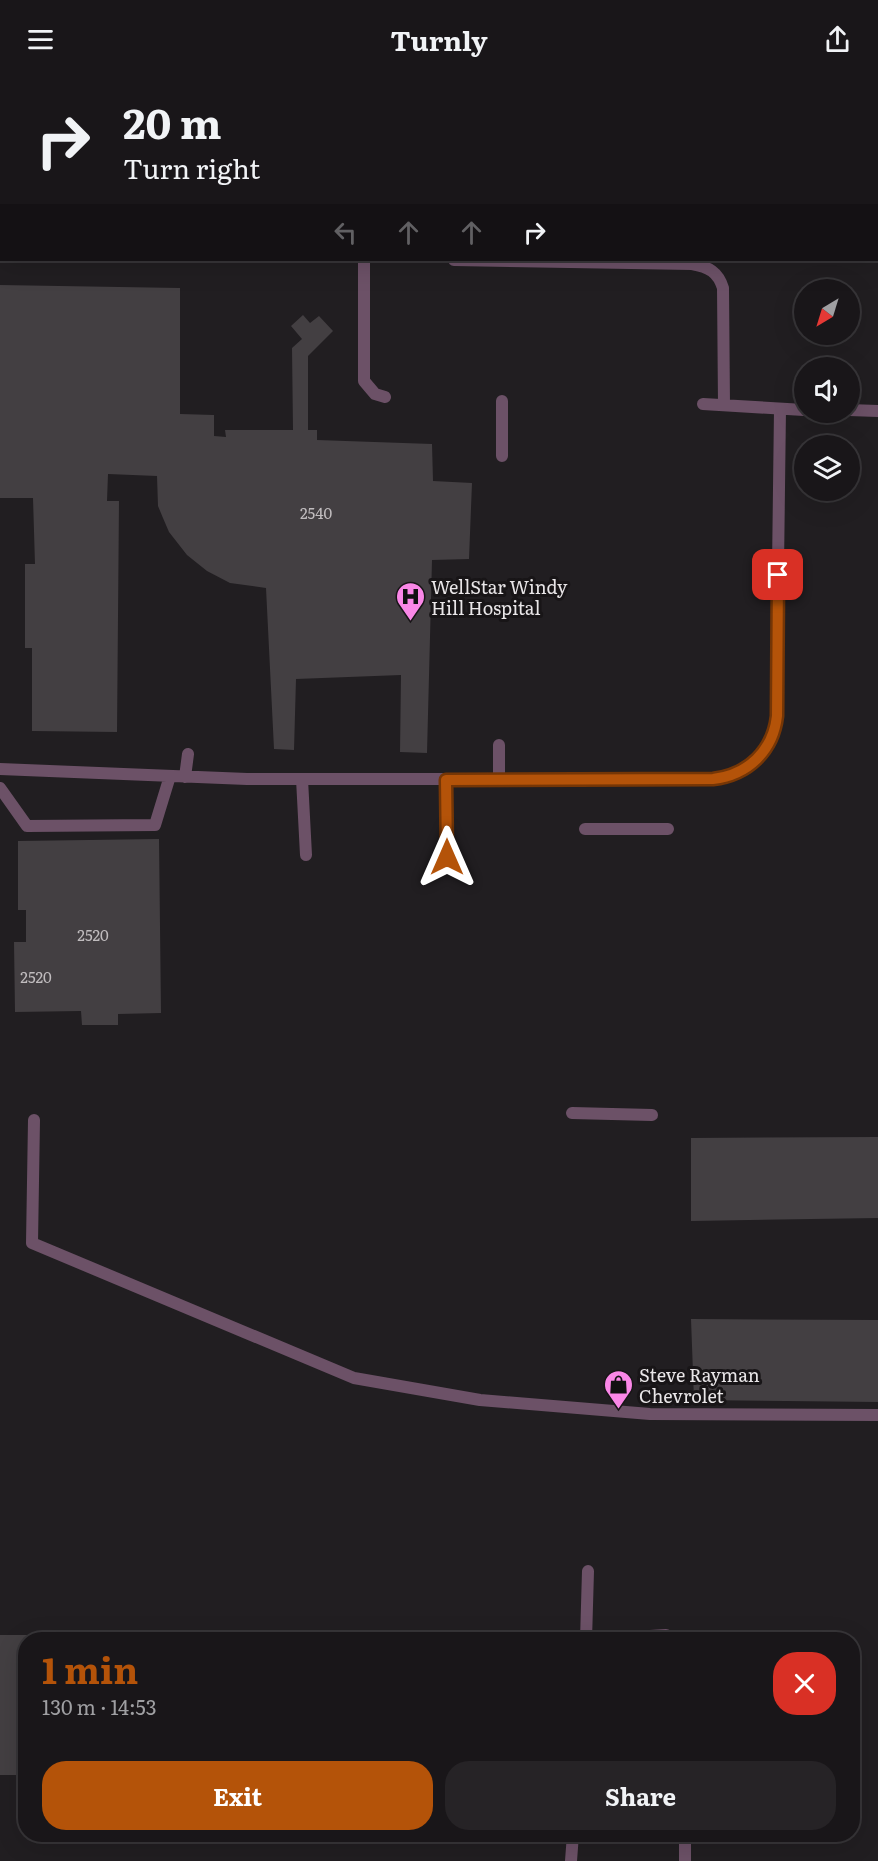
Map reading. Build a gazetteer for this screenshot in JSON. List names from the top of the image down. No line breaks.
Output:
{"places":{"hospital":["WellStar Windy Hill Hospital"],"shop":["Steve Rayman Chevrolet"]},"house_numbers":["2540","2520","2520"],"north":"bottom left","page":{"header":"Turnly","turn":["20 m","Turn right"],"heading":["1 min","130 m · 14:53"],"buttons":["Exit","Share"]}}
